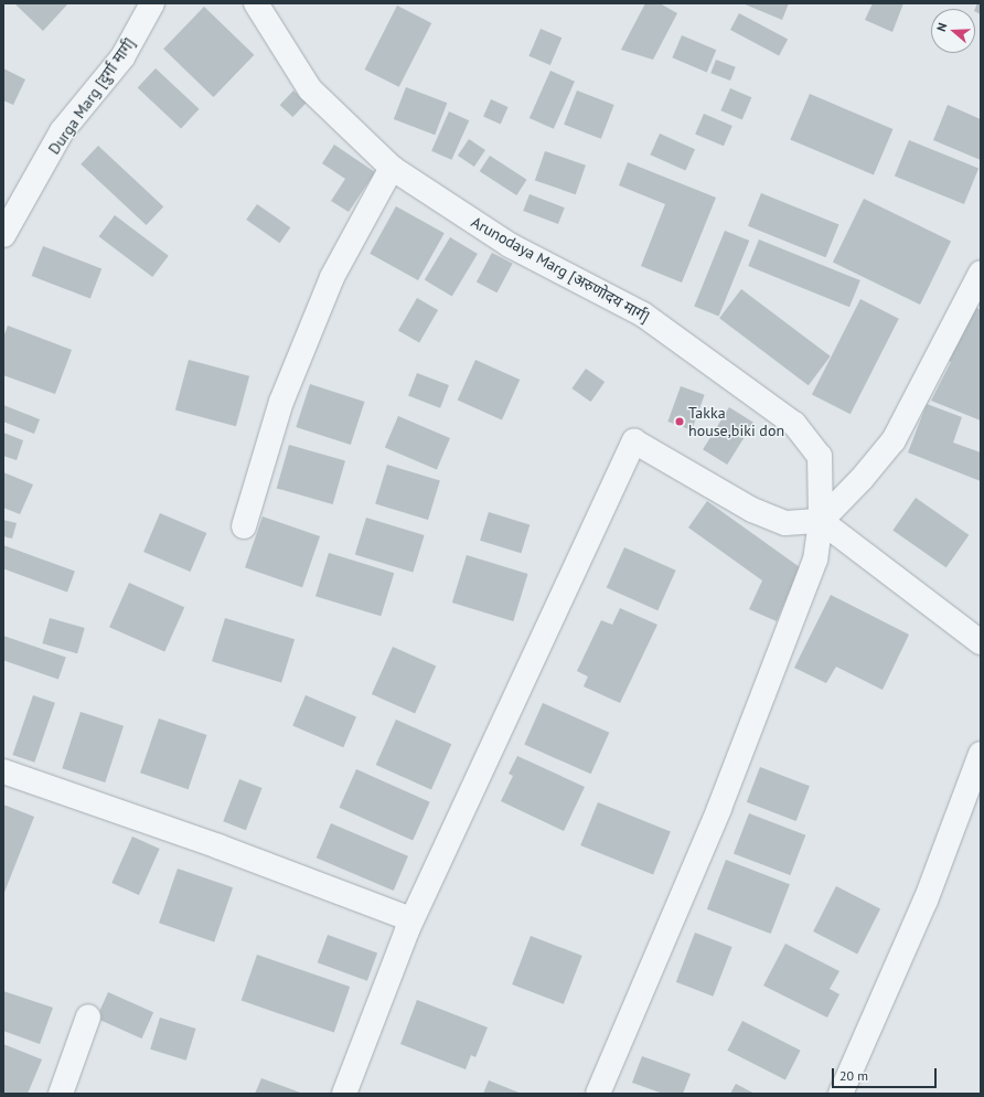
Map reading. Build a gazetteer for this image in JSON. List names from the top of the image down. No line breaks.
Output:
{"streets":{"street":["Durga Marg [दुर्गा मार्ग]","Arunodaya Marg [अरुणोदय मार्ग]"]},"places":["Takka house,biki don"],"scale_bar":"20 m","north":"left"}
